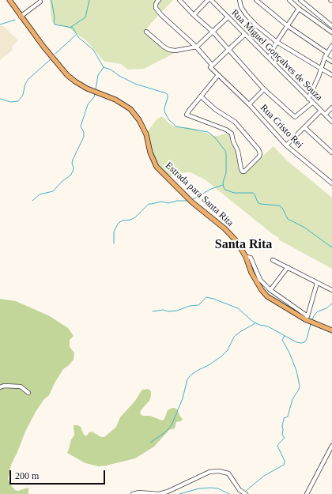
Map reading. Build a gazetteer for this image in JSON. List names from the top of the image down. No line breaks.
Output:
{"streets":{"main road":["Estrada para Santa Rita"],"street":["Rua Miguel Gonçalves de Souza","Rua Cristo Rei"]},"districts":["Santa Rita"],"scale_bar":"200 m"}
